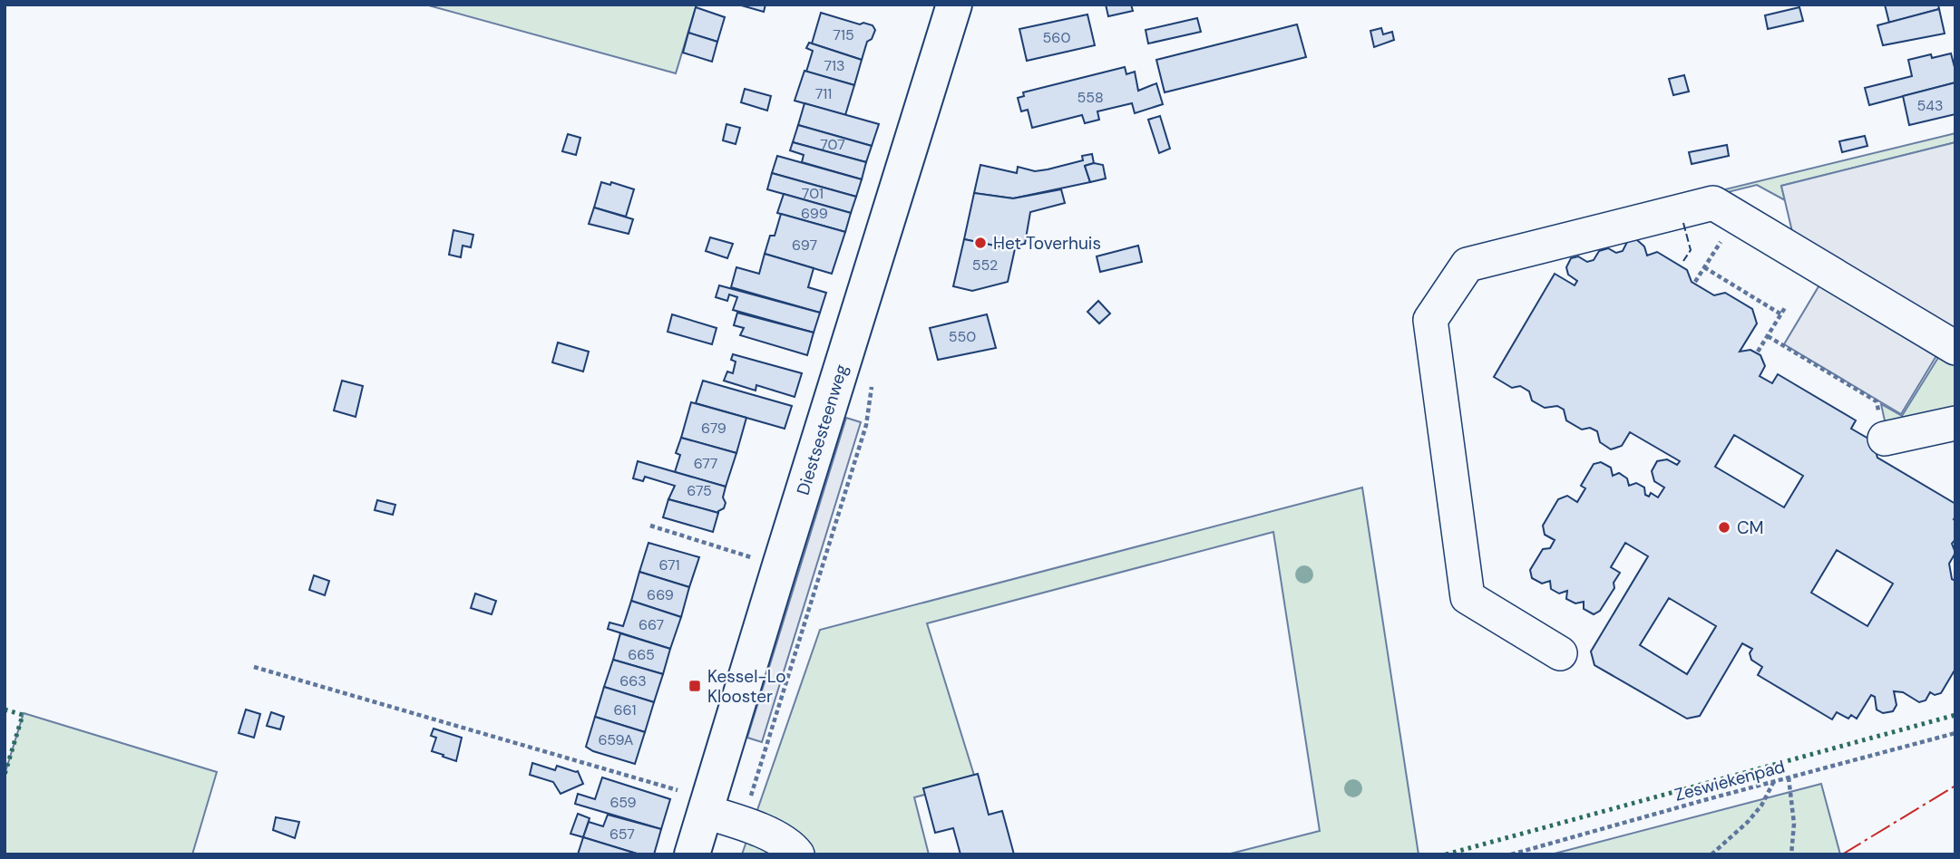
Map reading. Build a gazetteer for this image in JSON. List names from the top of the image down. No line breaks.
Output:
{"streets":{"main road":["Diestsesteenweg"],"path":["Zeswiekenpad"]},"places":{"other":["Het Toverhuis","CM"],"transit":["Kessel-Lo Klooster"]},"house_numbers":["715","560","713","711","558","543","707","701","699","697","552","550","679","677","675","671","669","667","665","663","661","659A","659","657"]}
